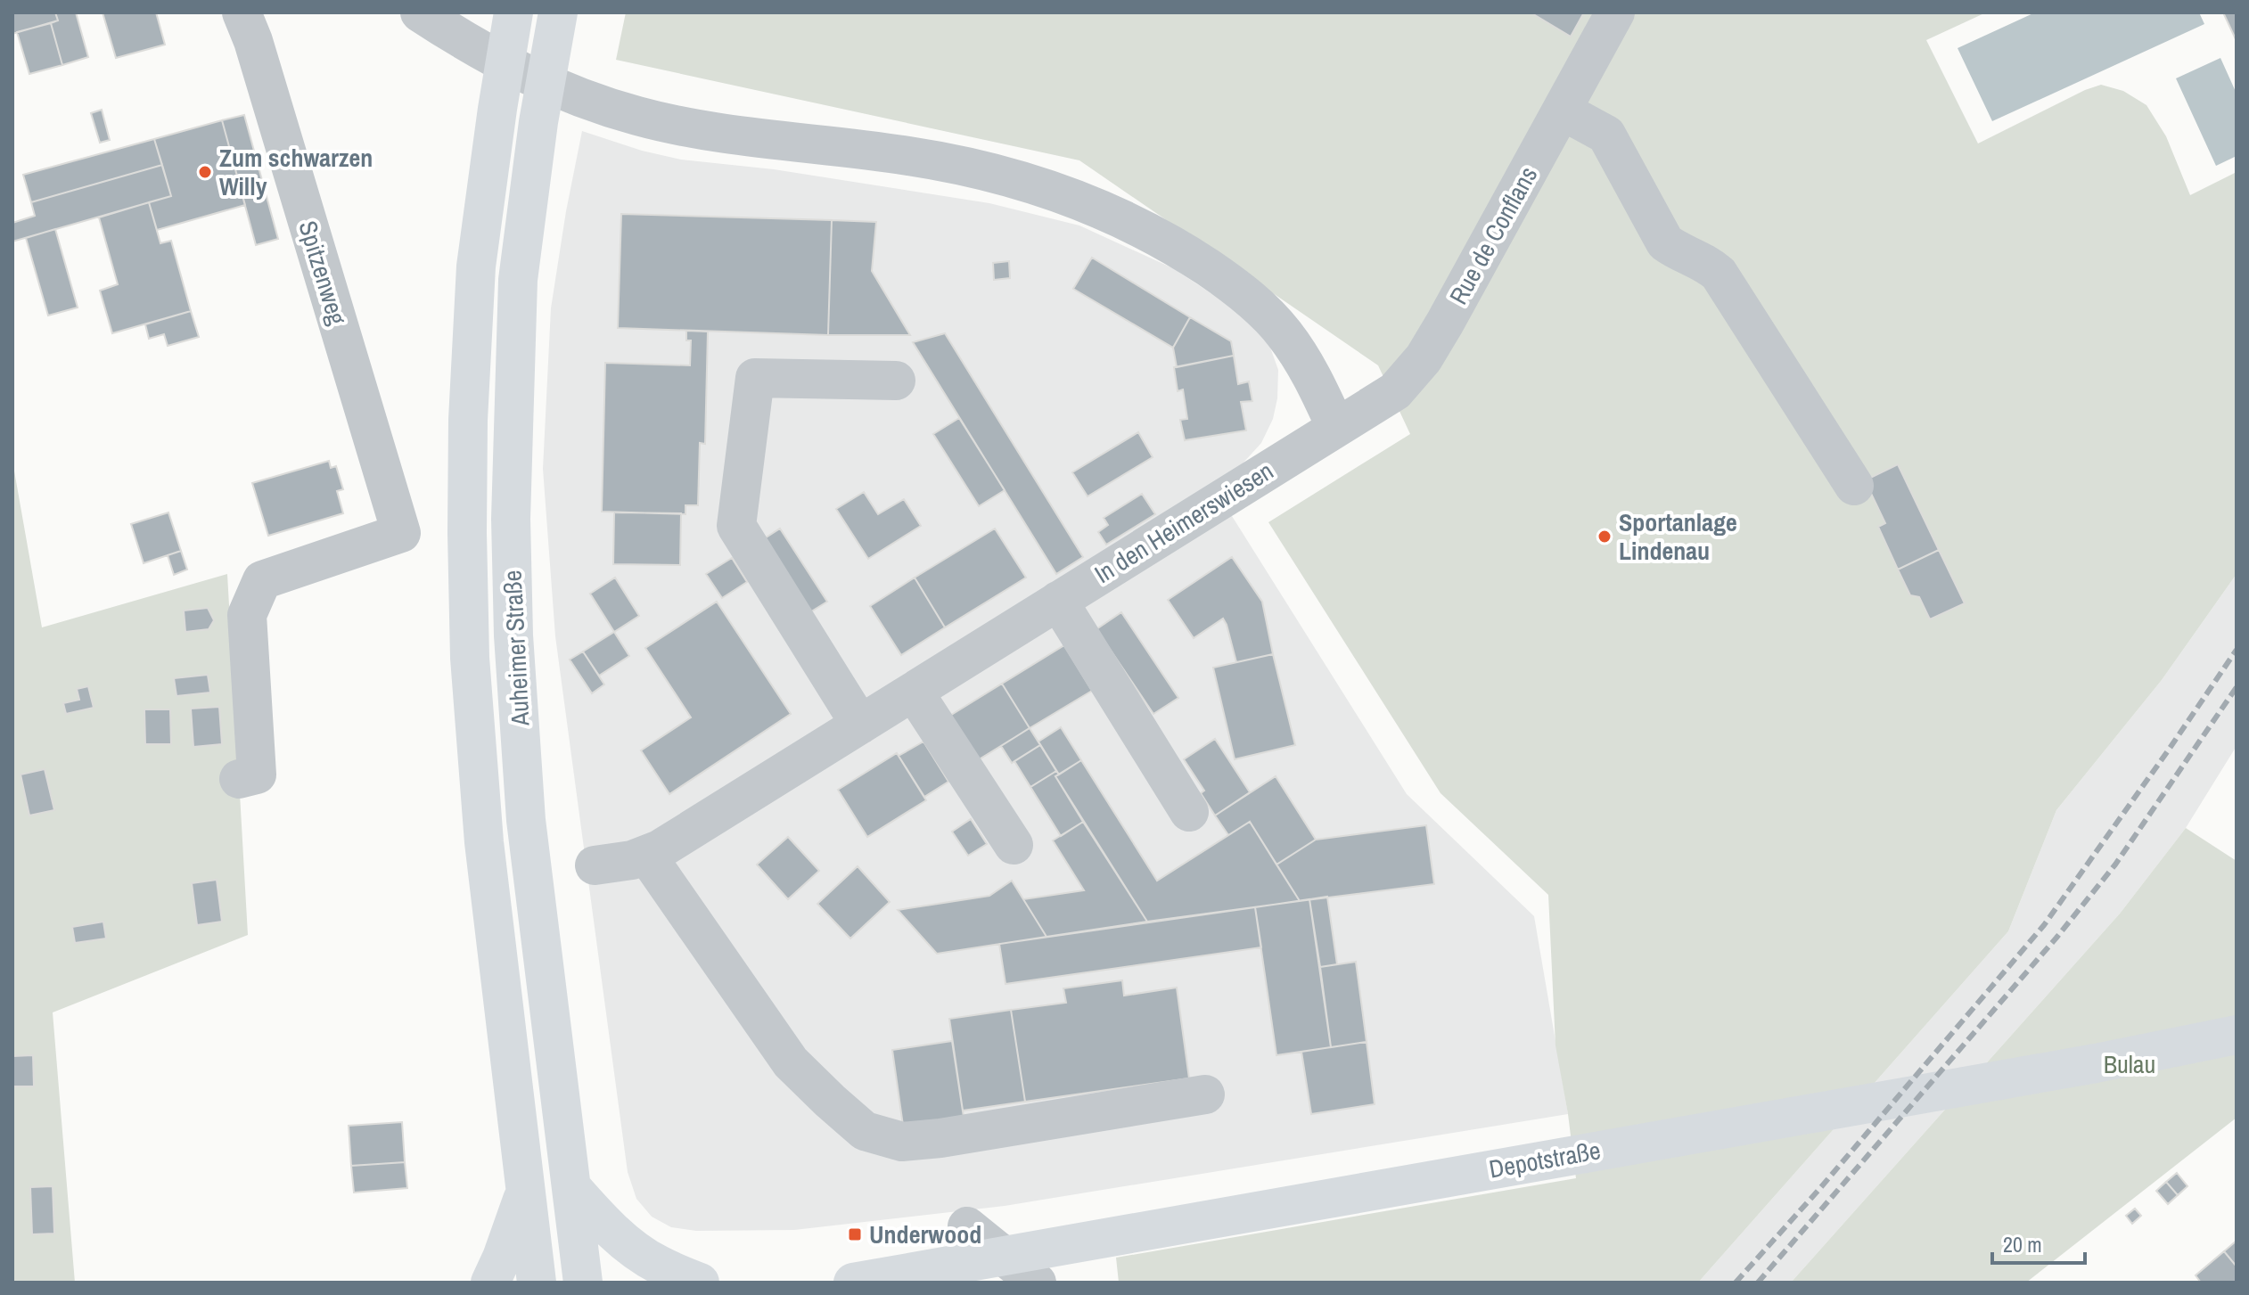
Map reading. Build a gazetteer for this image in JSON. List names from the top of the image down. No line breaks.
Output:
{"streets":{"main road":["Auheimer Straße","Depotstraße"],"street":["Rue de Conflans","Spitzenweg","In den Heimerswiesen"]},"crossings":[["Rue de Conflans","In den Heimerswiesen"]],"parks":["Bulau"],"places":{"other":["Zum schwarzen Willy","Sportanlage Lindenau"],"transit":["Underwood"]},"scale_bar":"20 m"}
